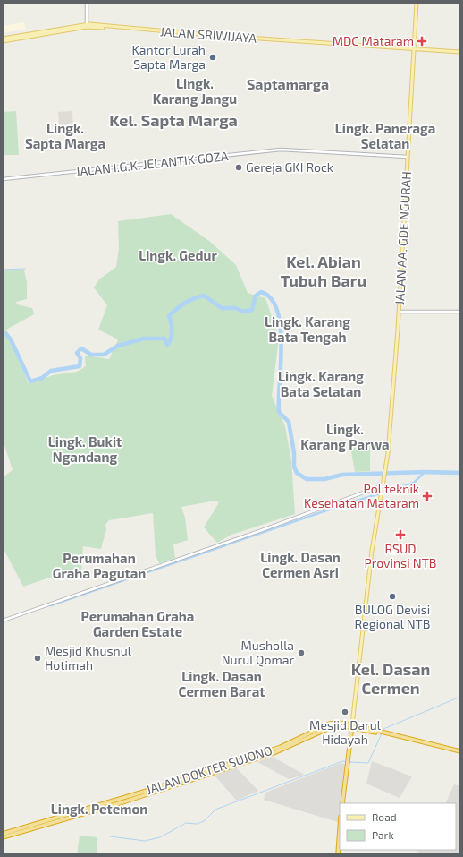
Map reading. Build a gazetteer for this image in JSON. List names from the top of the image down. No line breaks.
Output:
{"streets":{"highway":["JALAN DOKTER SUJONO"],"main road":["JALAN SRIWIJAYA","JALAN AA. GDE NGURAH"],"street":["JALAN I.G.K. JELANTIK GOZA"]},"crossings":[["JALAN SRIWIJAYA","JALAN AA. GDE NGURAH"],["JALAN I.G.K. JELANTIK GOZA","JALAN AA. GDE NGURAH"],["JALAN AA. GDE NGURAH","JALAN DOKTER SUJONO"]],"districts":["Lingk. Karang Jangu","Saptamarga","Kel. Sapta Marga","Lingk. Sapta Marga","Lingk. Paneraga Selatan","Lingk. Gedur","Kel. Abian Tubuh Baru","Lingk. Karang Bata Tengah","Lingk. Karang Bata Selatan","Lingk. Karang Parwa","Lingk. Bukit Ngandang","Lingk. Dasan Cermen Asri","Perumahan Graha Pagutan","Perumahan Graha Garden Estate","Kel. Dasan Cermen","Lingk. Dasan Cermen Barat","Lingk. Petemon"],"places":{"health":["MDC Mataram","Politeknik Kesehatan Mataram","RSUD Provinsi NTB"],"other":["Kantor Lurah Sapta Marga","Gereja GKI Rock","BULOG Devisi Regional NTB","Musholla Nurul Qomar","Mesjid Khusnul Hotimah","Mesjid Darul Hidayah"]},"legend":["Road","Park"]}
